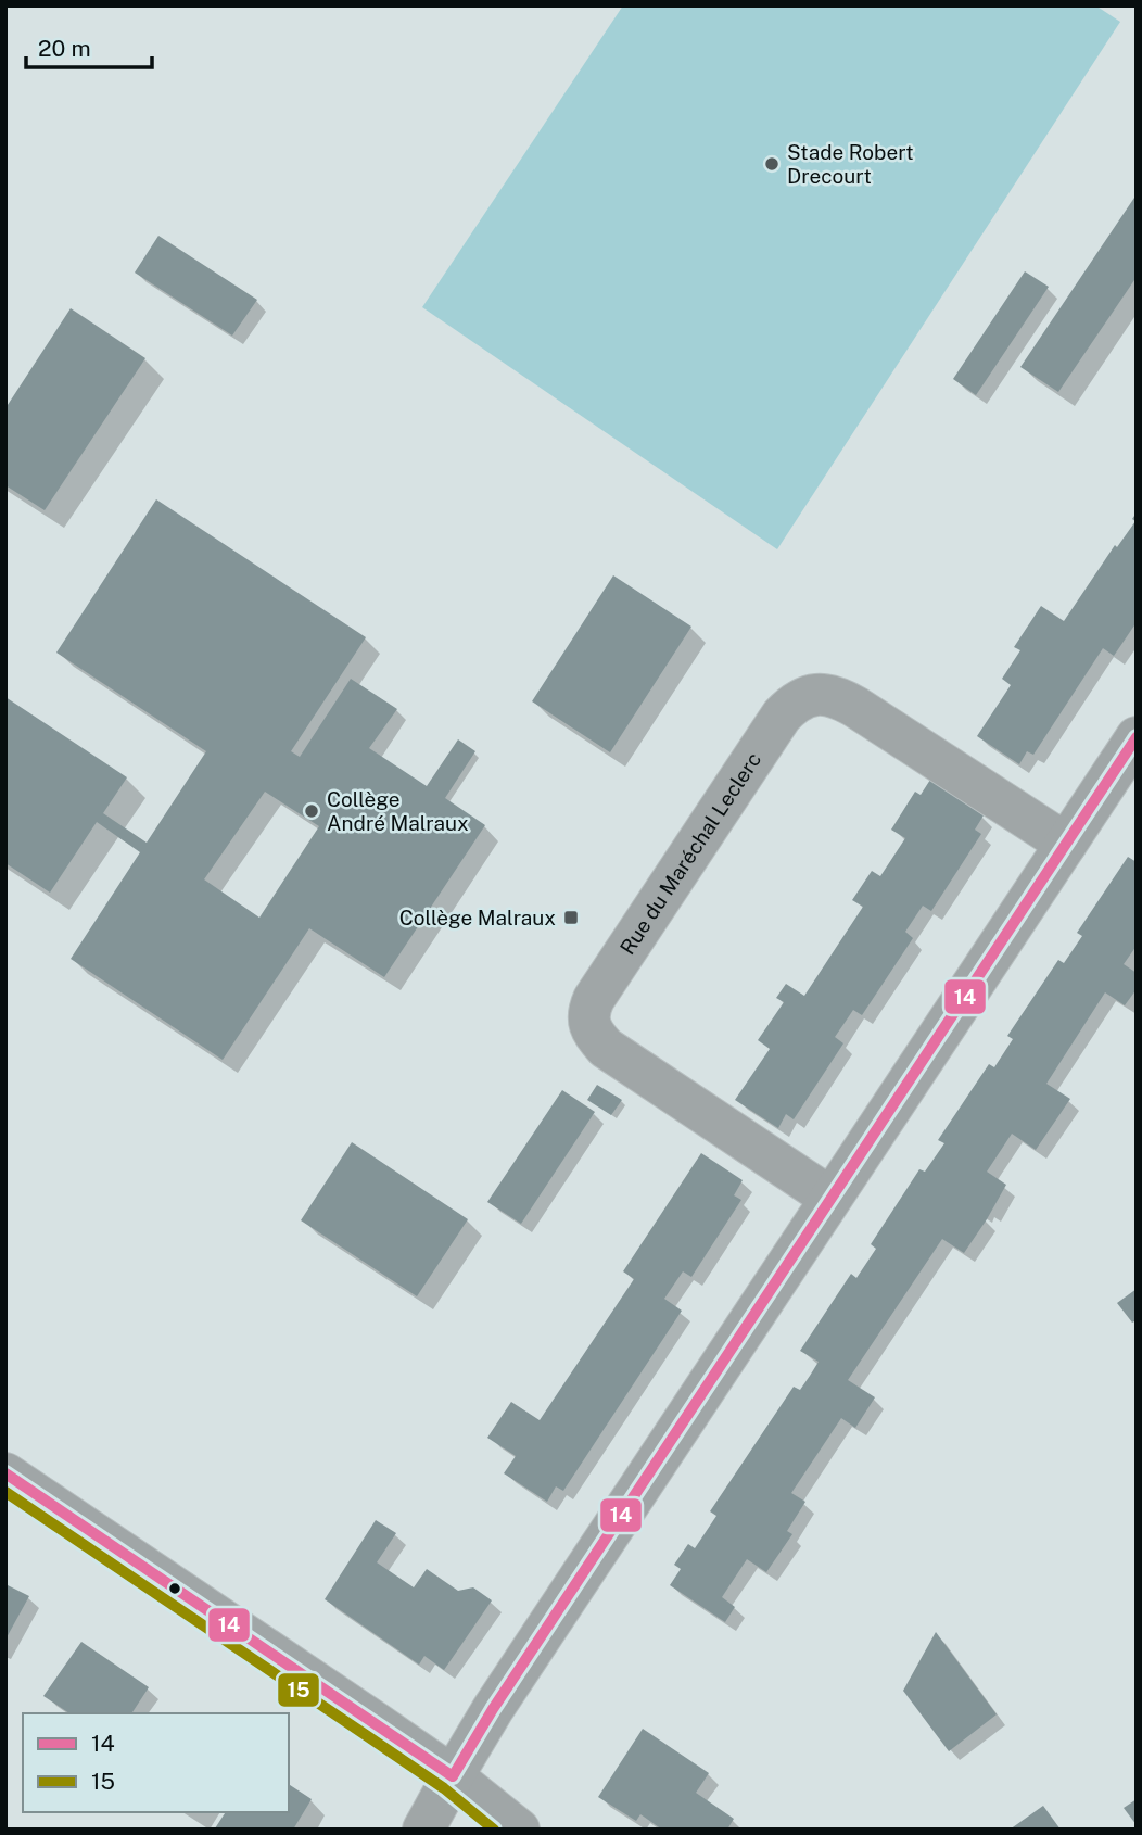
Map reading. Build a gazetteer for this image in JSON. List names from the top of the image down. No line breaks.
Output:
{"streets":{"street":["Rue du Maréchal Leclerc"]},"places":{"other":["Stade Robert Drecourt","Collège André Malraux"],"transit":["Collège Malraux"]},"lines":["transit line 14","transit line 15"],"legend":["14","15"],"scale_bar":"20 m"}
